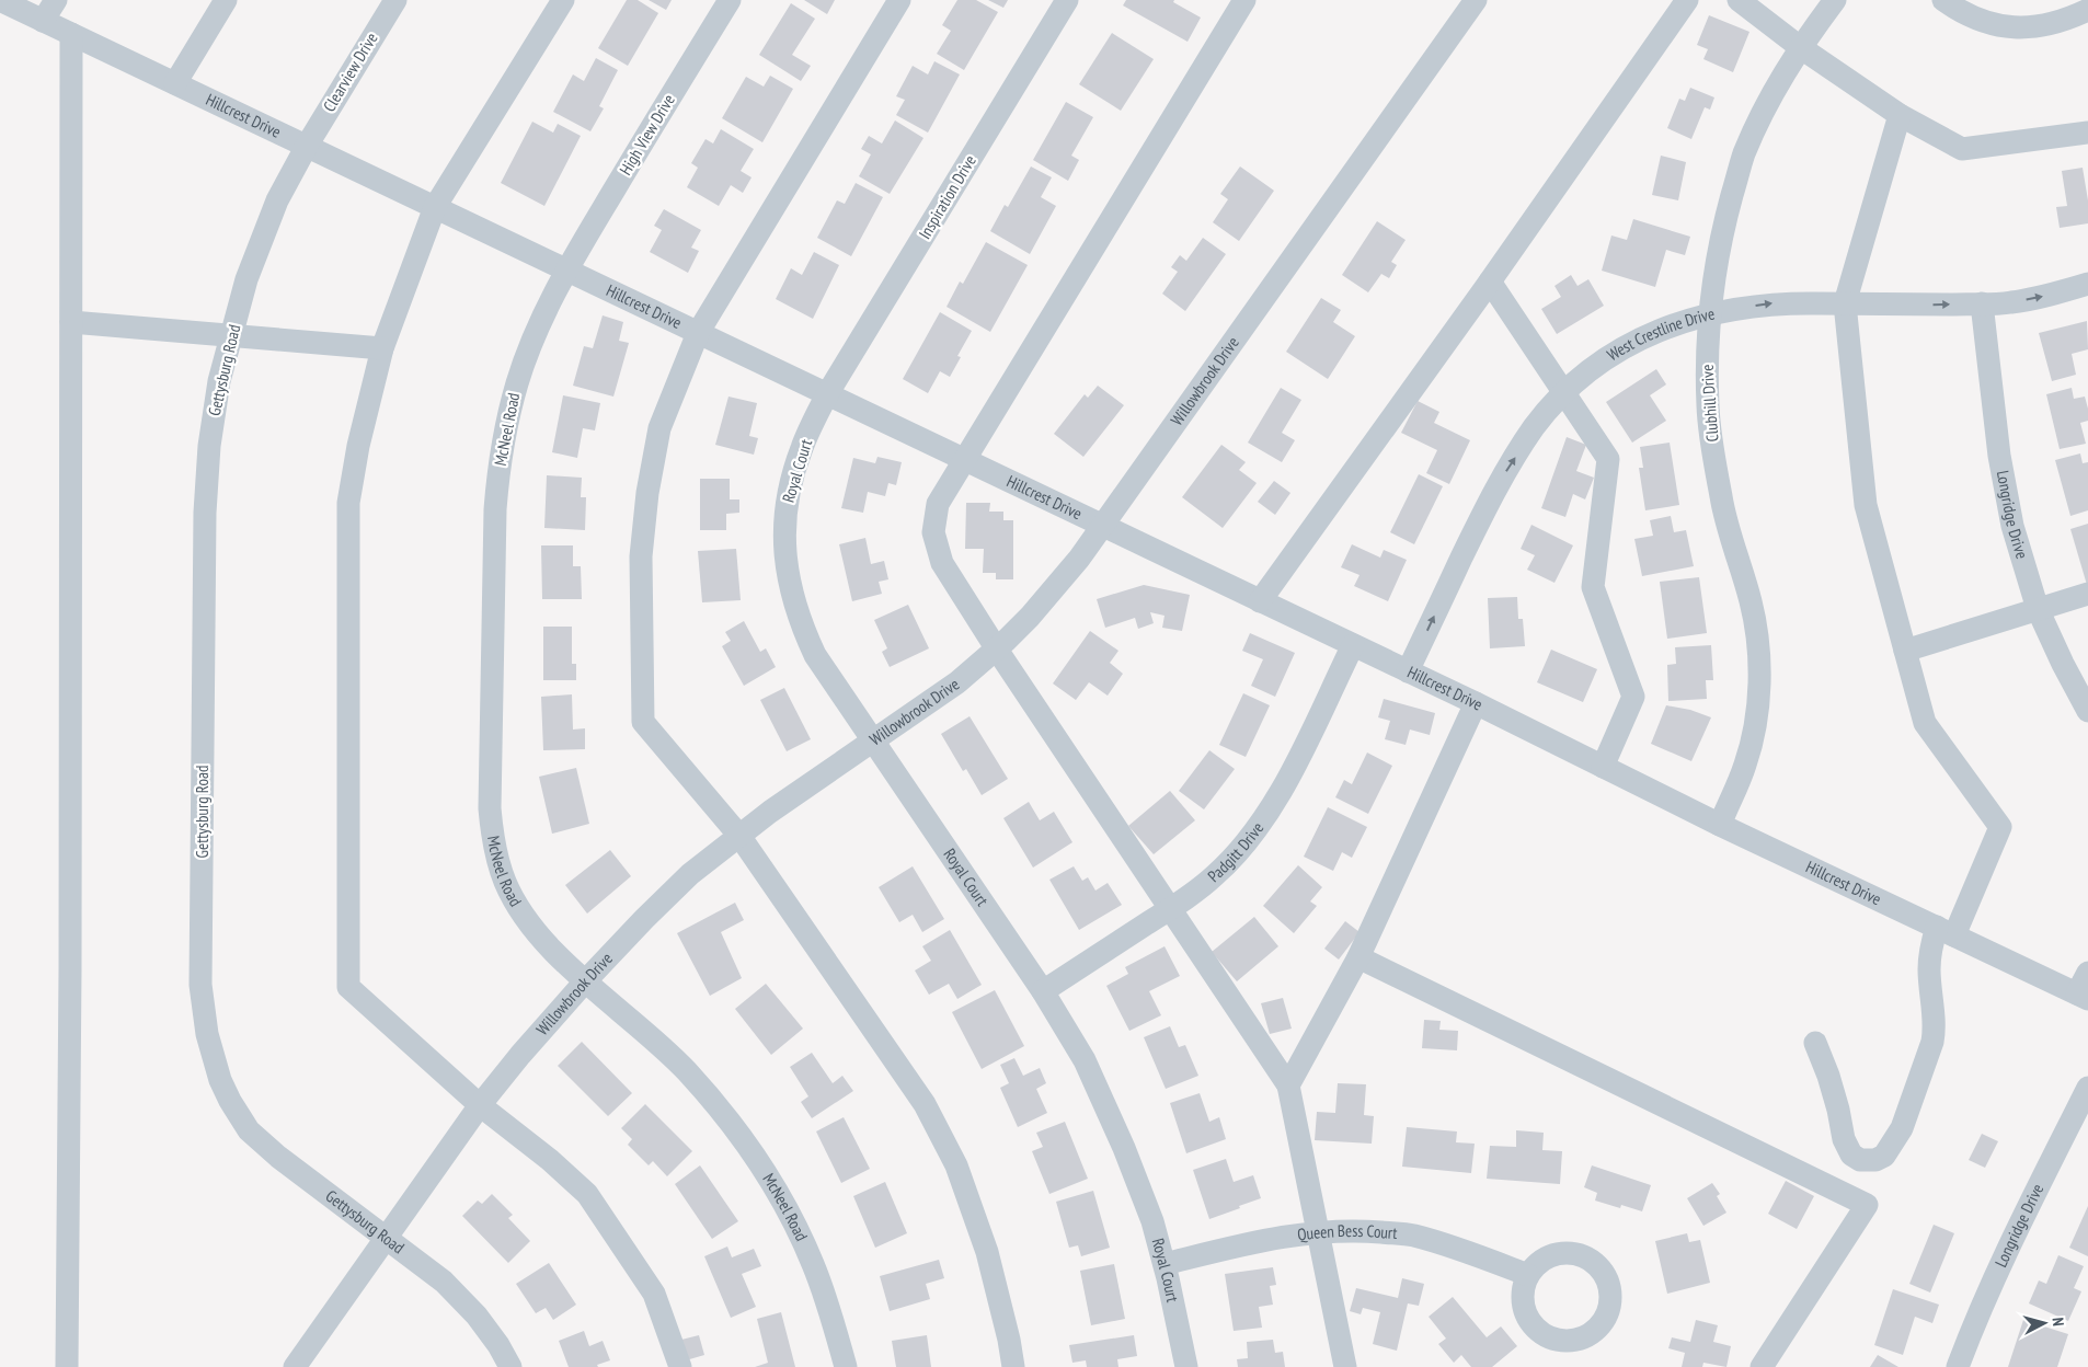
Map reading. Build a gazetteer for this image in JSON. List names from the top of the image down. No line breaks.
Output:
{"streets":{"street":["Clearview Drive","Hillcrest Drive","High View Drive","Inspiration Drive","West Crestline Drive","Gettysburg Road","Willowbrook Drive","Clubhill Drive","McNeel Road","Royal Court","Longridge Drive","Padgitt Drive","Queen Bess Court"]},"crossings":[["Clearview Drive","Hillcrest Drive"],["Clearview Drive","Gettysburg Road"],["Hillcrest Drive","High View Drive"],["Hillcrest Drive","Inspiration Drive"],["Hillcrest Drive","West Crestline Drive"],["Hillcrest Drive","Gettysburg Road"],["Hillcrest Drive","Willowbrook Drive"],["Hillcrest Drive","Clubhill Drive"],["Hillcrest Drive","McNeel Road"],["Hillcrest Drive","Royal Court"],["Hillcrest Drive","Padgitt Drive"],["High View Drive","McNeel Road"],["Inspiration Drive","Royal Court"],["West Crestline Drive","Clubhill Drive"],["West Crestline Drive","Longridge Drive"],["Gettysburg Road","Willowbrook Drive"],["Willowbrook Drive","McNeel Road"],["Willowbrook Drive","Royal Court"],["Royal Court","Padgitt Drive"],["Royal Court","Queen Bess Court"]],"north":"right"}
